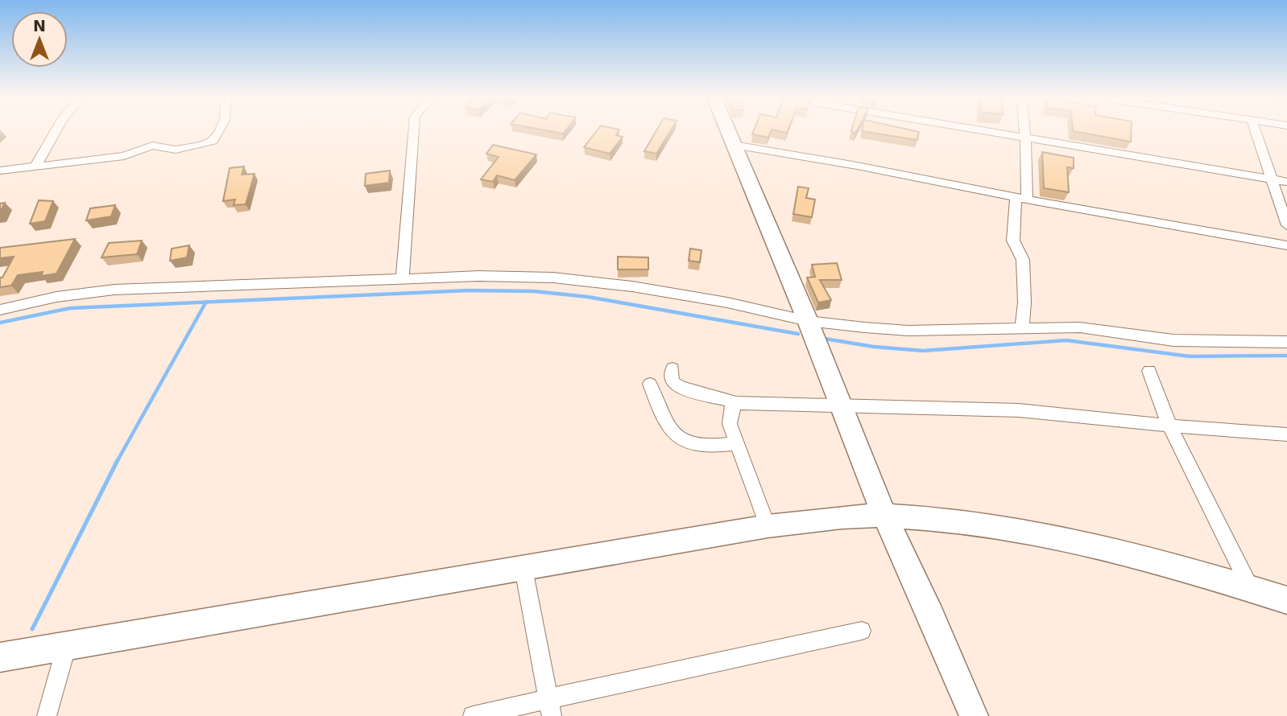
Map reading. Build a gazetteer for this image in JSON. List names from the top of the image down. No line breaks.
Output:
{"north":"top"}
